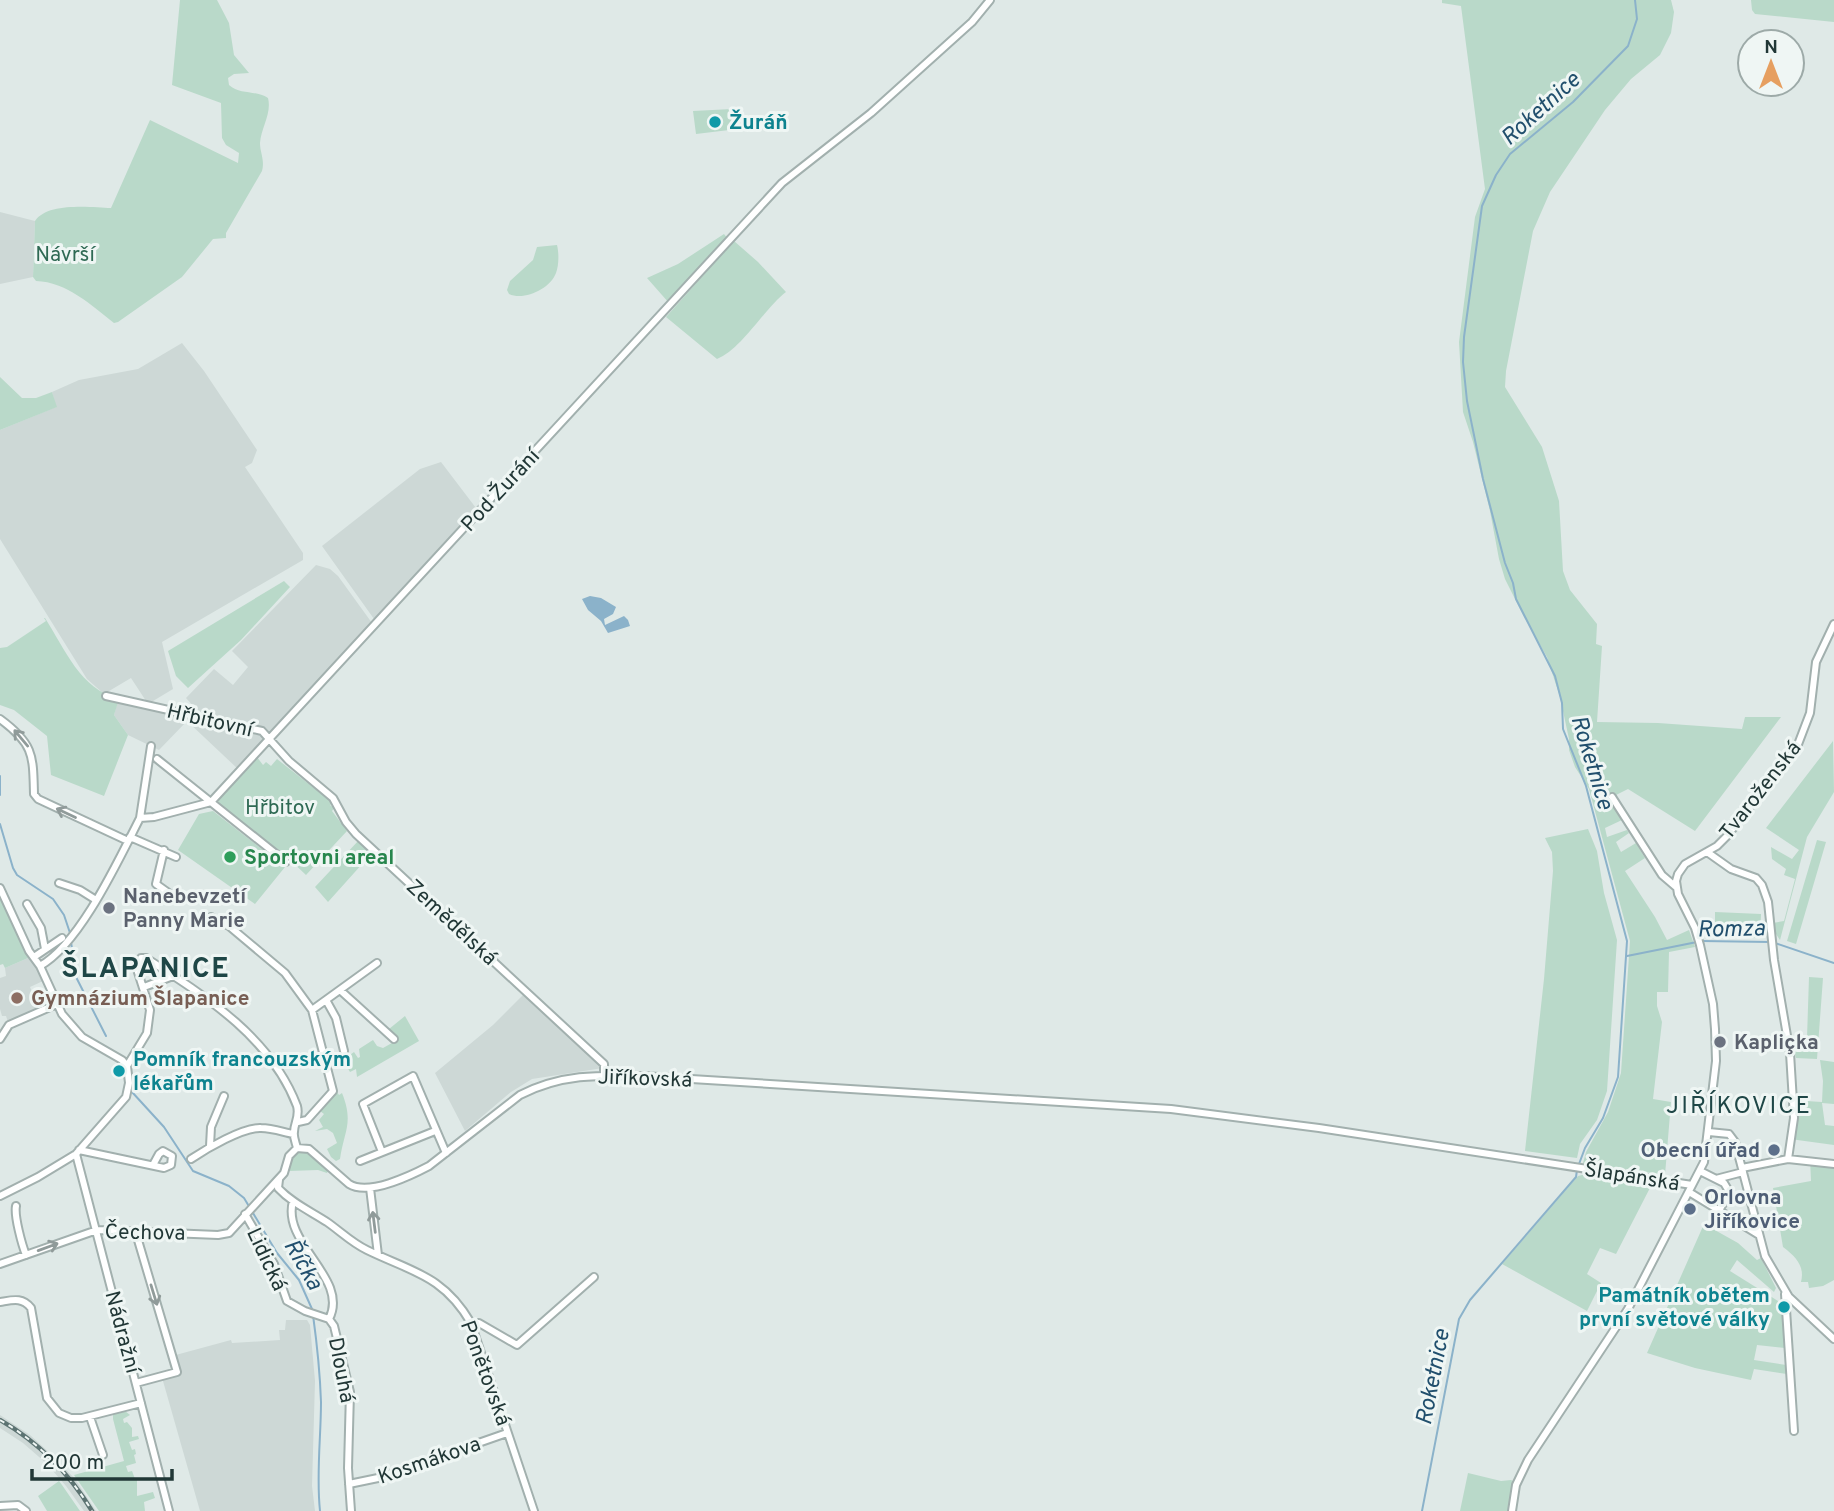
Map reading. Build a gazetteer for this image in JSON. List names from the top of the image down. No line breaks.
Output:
{"streets":{"street":["Pod Žurání","Hřbitovní","Tvaroženská","Zemědělská","Jiříkovská","Šlapánská","Čechova","Lidická","Nádražní","Dlouhá","Ponětovská","Kosmákova"]},"crossings":[["Pod Žurání","Hřbitovní"],["Pod Žurání","Zemědělská"],["Hřbitovní","Zemědělská"],["Zemědělská","Jiříkovská"],["Jiříkovská","Šlapánská"],["Čechova","Lidická"],["Čechova","Nádražní"],["Lidická","Dlouhá"],["Dlouhá","Ponětovská"],["Dlouhá","Kosmákova"],["Ponětovská","Kosmákova"]],"districts":["ŠLAPANICE","JIŘÍKOVICE"],"water":["Roketnice","Romza","Říčka"],"parks":["Návrší","Hřbitov"],"places":["Žuráň","Sportovni areal","Nanebevzetí Panny Marie","Gymnázium Šlapanice","Kapliçka","Pomník francouzským lékařům","Obecní úřad","Orlovna Jiříkovice","Památník obětem první světové války"],"scale_bar":"200 m","north":"top"}
